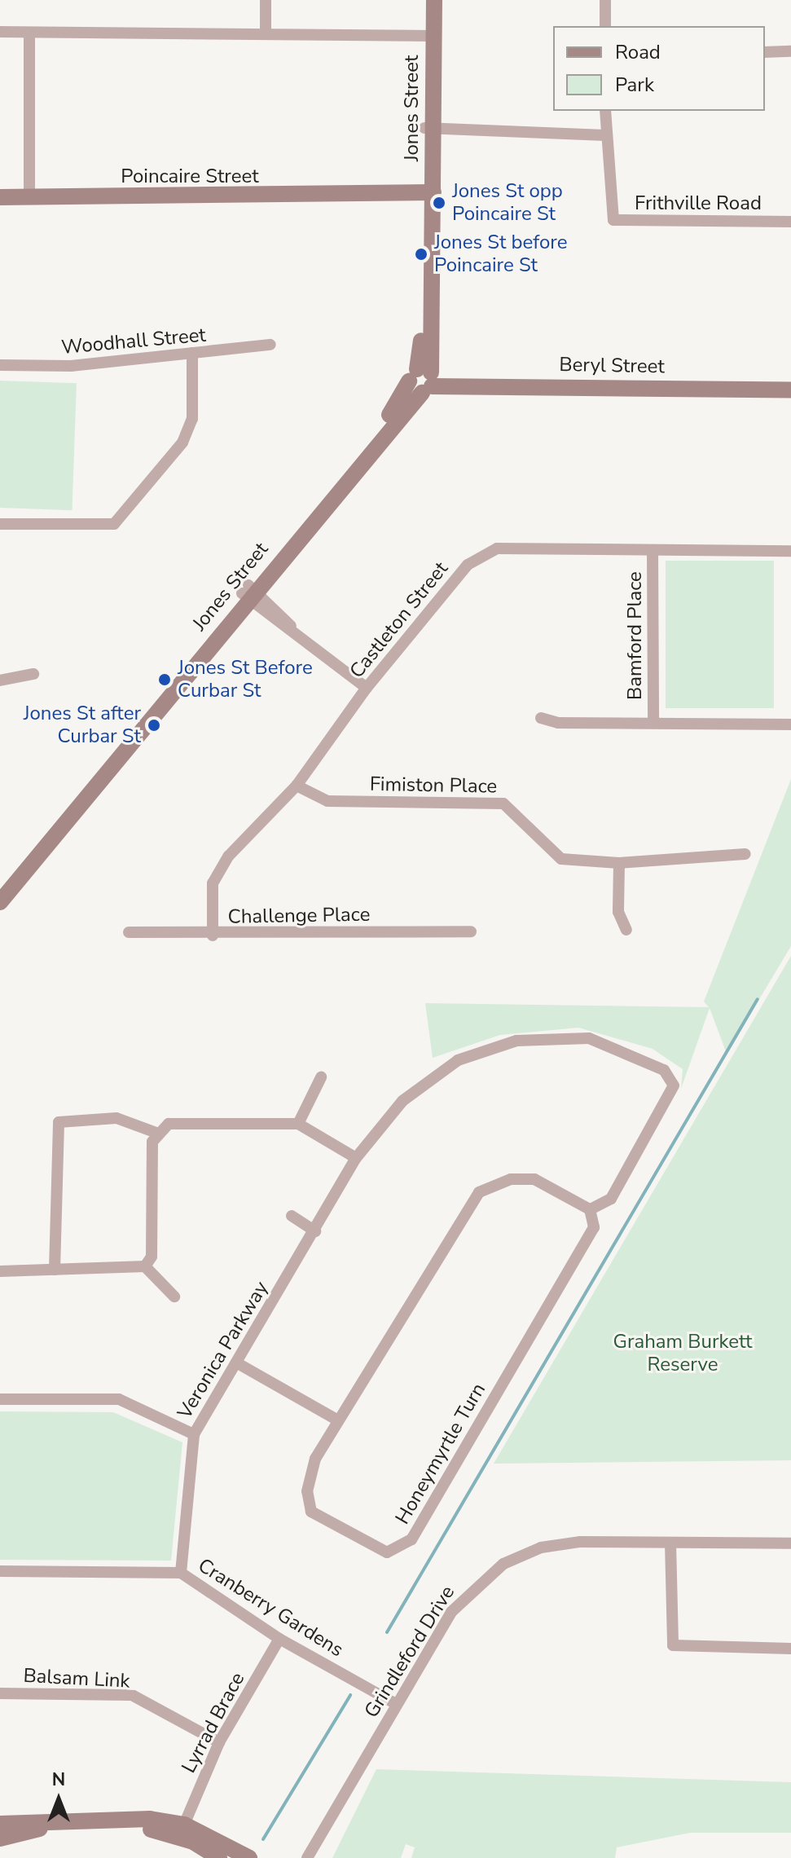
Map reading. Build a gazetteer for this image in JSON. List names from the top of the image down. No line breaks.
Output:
{"streets":{"street":["Jones Street","Poincaire Street","Frithville Road","Woodhall Street","Beryl Street","Castleton Street","Bamford Place","Fimiston Place","Challenge Place","Veronica Parkway","Honeymyrtle Turn","Cranberry Gardens","Grindleford Drive","Balsam Link","Lyrrad Brace"]},"crossings":[["Jones Street","Poincaire Street"],["Jones Street","Beryl Street"],["Castleton Street","Bamford Place"],["Castleton Street","Fimiston Place"],["Castleton Street","Challenge Place"],["Veronica Parkway","Honeymyrtle Turn"],["Veronica Parkway","Cranberry Gardens"],["Cranberry Gardens","Grindleford Drive"],["Cranberry Gardens","Lyrrad Brace"],["Balsam Link","Lyrrad Brace"]],"parks":["Graham Burkett Reserve"],"places":["Jones St opp Poincaire St","Jones St before Poincaire St","Jones St Before Curbar St","Jones St after Curbar St"],"legend":["Road","Park"],"north":"top"}
